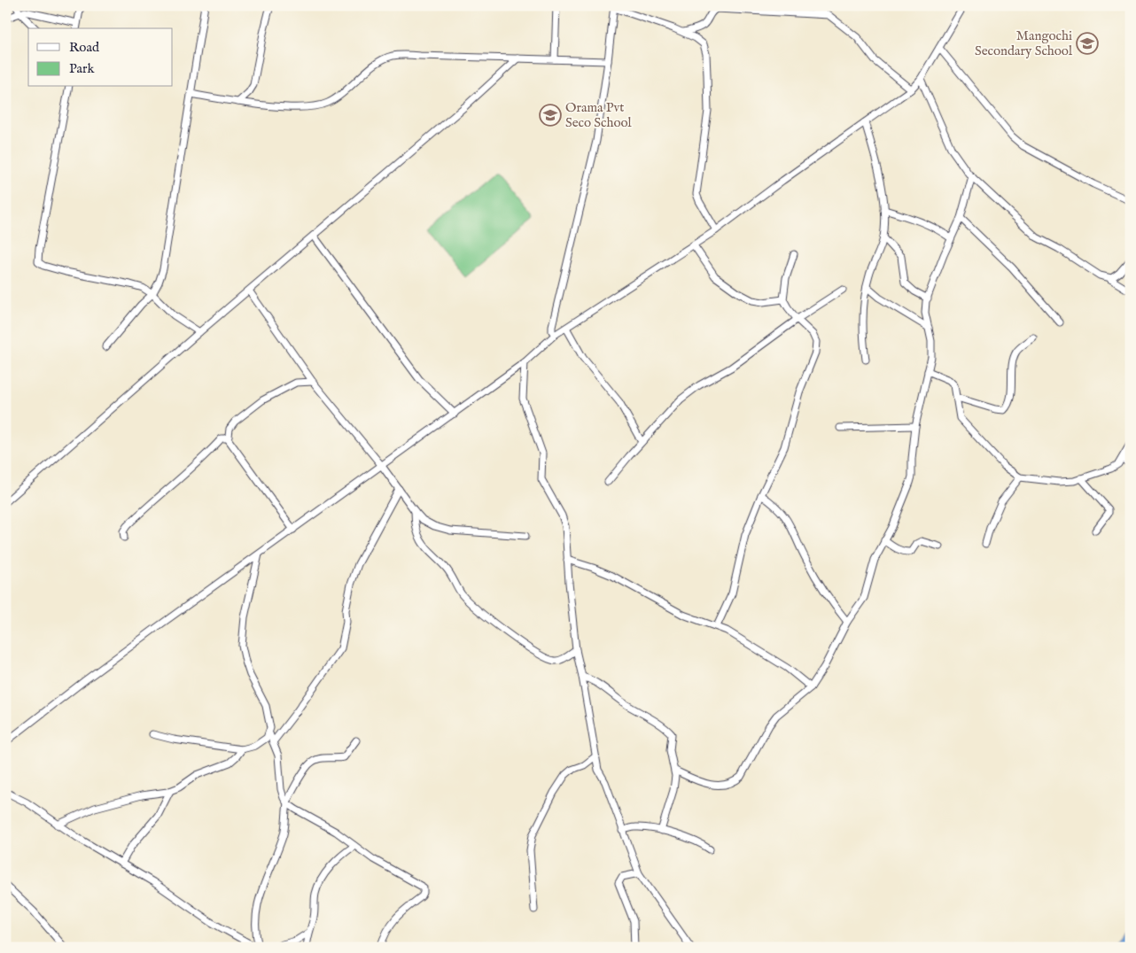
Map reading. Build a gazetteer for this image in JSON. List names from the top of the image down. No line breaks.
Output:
{"places":{"school or university":["Mangochi Secondary School","Orama Pvt Seco School"]},"legend":["Road","Park"]}
